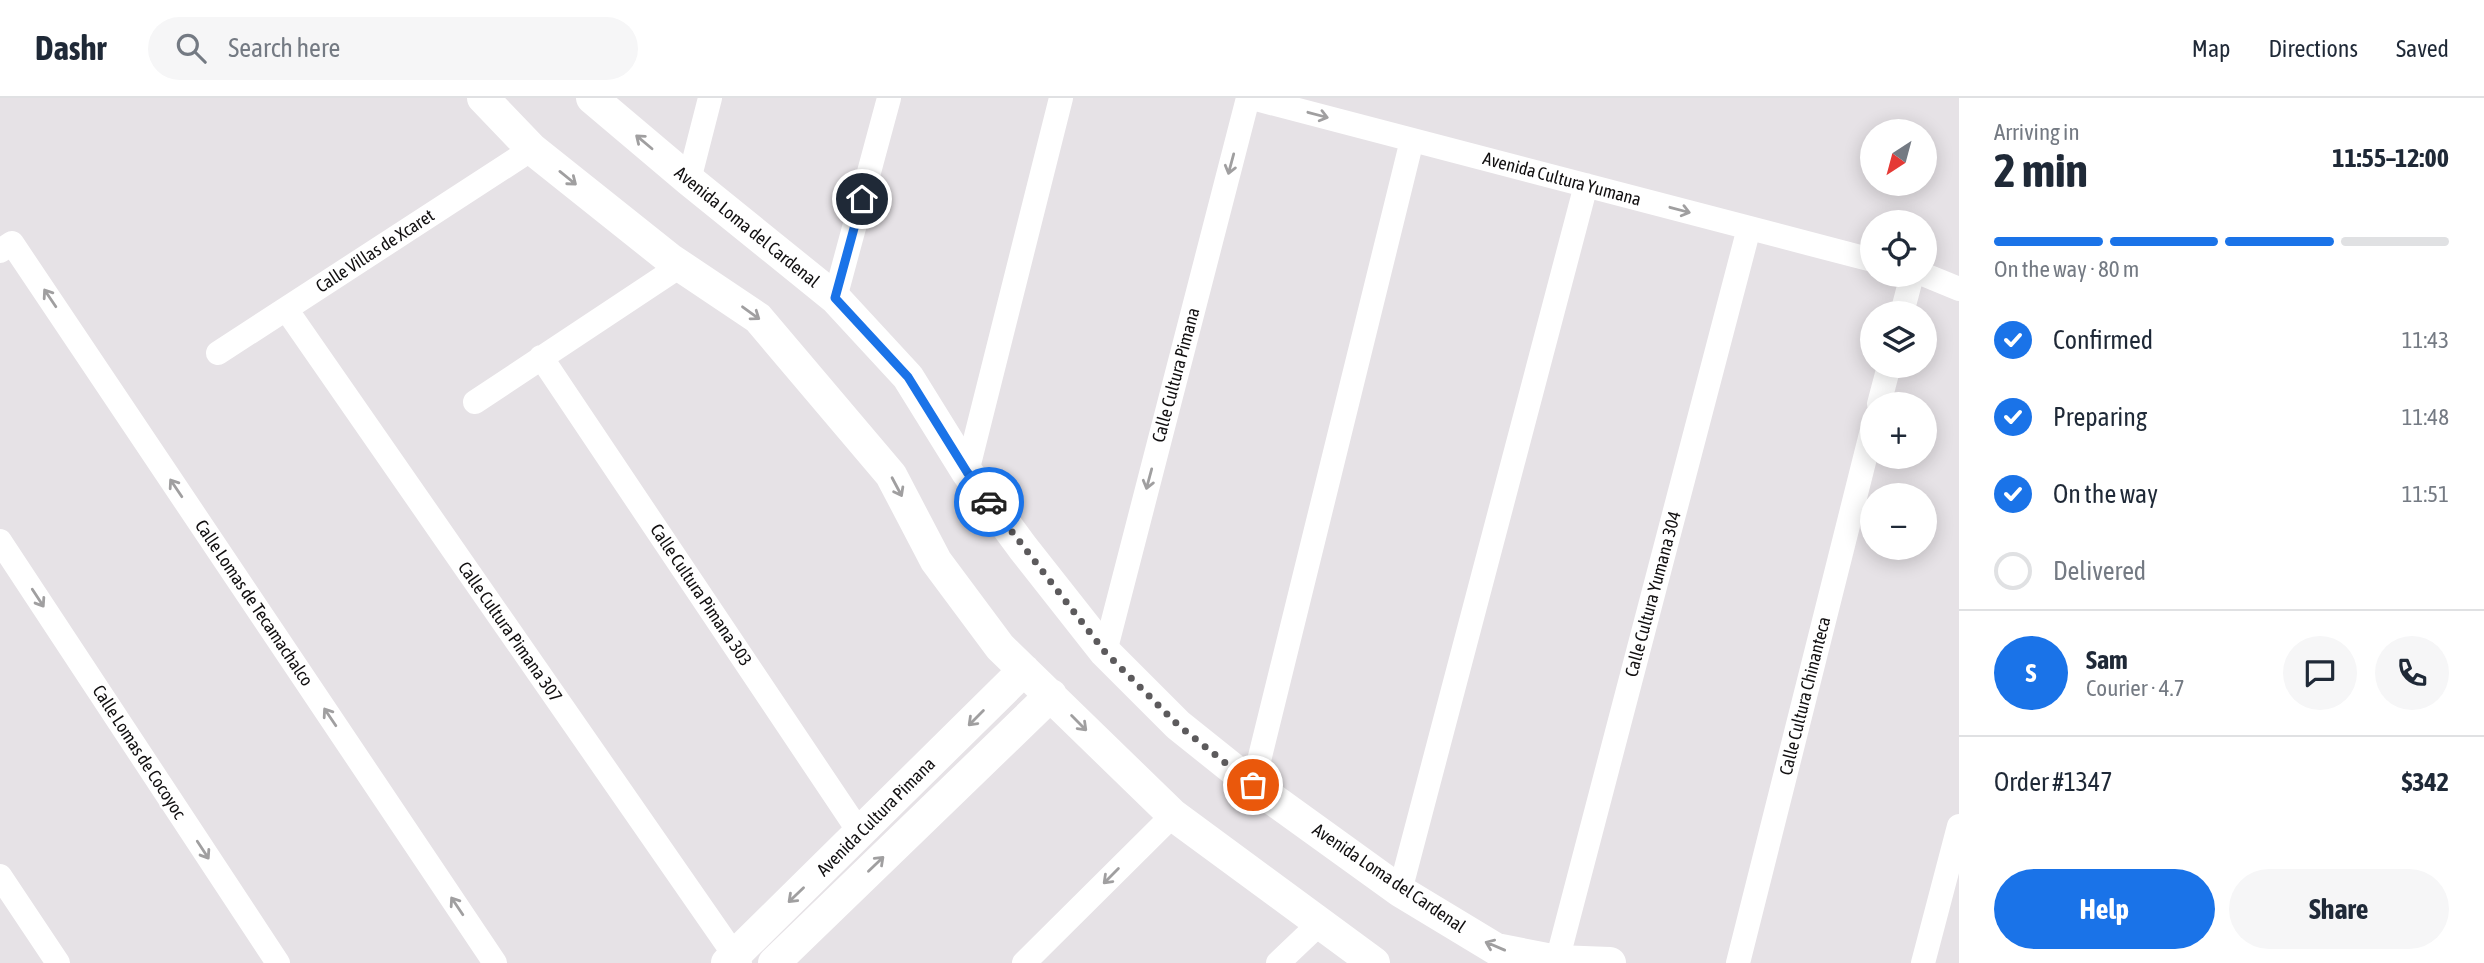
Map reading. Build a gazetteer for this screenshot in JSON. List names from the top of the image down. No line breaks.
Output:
{"streets":{"street":["Avenida Cultura Yumana","Avenida Loma del Cardenal","Calle Villas de Xcaret","Calle Cultura Pimana","Calle Cultura Yumana 304","Calle Cultura Pimana 303","Calle Lomas de Tecamachalco","Calle Cultura Pimana 307","Calle Cultura Chinanteca","Calle Lomas de Cocoyoc","Avenida Cultura Pimana"]},"crossings":[["Avenida Cultura Yumana","Calle Cultura Pimana"],["Avenida Cultura Yumana","Calle Cultura Yumana 304"],["Avenida Loma del Cardenal","Calle Cultura Pimana"],["Avenida Loma del Cardenal","Calle Cultura Yumana 304"],["Calle Villas de Xcaret","Calle Cultura Pimana 307"],["Calle Cultura Pimana 303","Avenida Cultura Pimana"],["Calle Cultura Pimana 307","Avenida Cultura Pimana"]],"one_way":["Avenida Cultura Yumana","Calle Lomas de Tecamachalco","Calle Lomas de Cocoyoc"],"north":"bottom left","page":{"header":"Dashr","search":"Search here","nav":["Map","Directions","Saved"],"heading":["2 min","Arriving in","11:55–12:00"],"panel":["Sam","Courier · 4.7","Order #1347","$342"],"map_buttons":["+","−"],"bar":"On the way · 80 m","list":[["Confirmed","11:43"],["Preparing","11:48"],["On the way","11:51"],"Delivered"],"round":"S","buttons":["Help","Share"]}}
